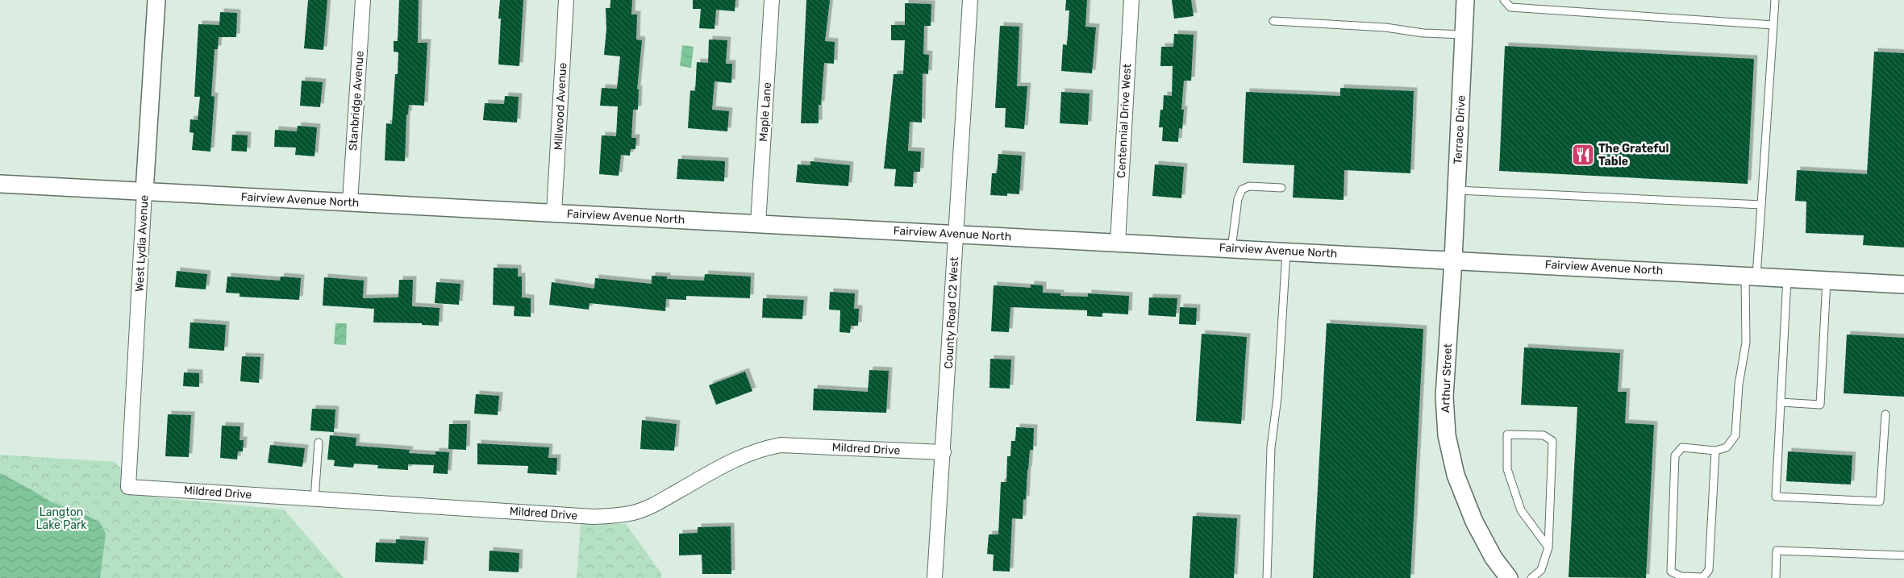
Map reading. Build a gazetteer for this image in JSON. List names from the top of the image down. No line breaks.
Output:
{"streets":{"street":["Stanbridge Avenue","Millwood Avenue","Maple Lane","Centennial Drive West","Terrace Drive","Fairview Avenue North","West Lydia Avenue","County Road C2 West","Arthur Street","Mildred Drive"]},"crossings":[["Stanbridge Avenue","Fairview Avenue North"],["Millwood Avenue","Fairview Avenue North"],["Maple Lane","Fairview Avenue North"],["Centennial Drive West","Fairview Avenue North"],["Terrace Drive","Fairview Avenue North"],["Terrace Drive","Arthur Street"],["Fairview Avenue North","West Lydia Avenue"],["Fairview Avenue North","County Road C2 West"],["Fairview Avenue North","Arthur Street"],["West Lydia Avenue","Mildred Drive"],["County Road C2 West","Mildred Drive"]],"parks":["Langton Lake Park"],"places":{"restaurant":["The Grateful Table"]}}
